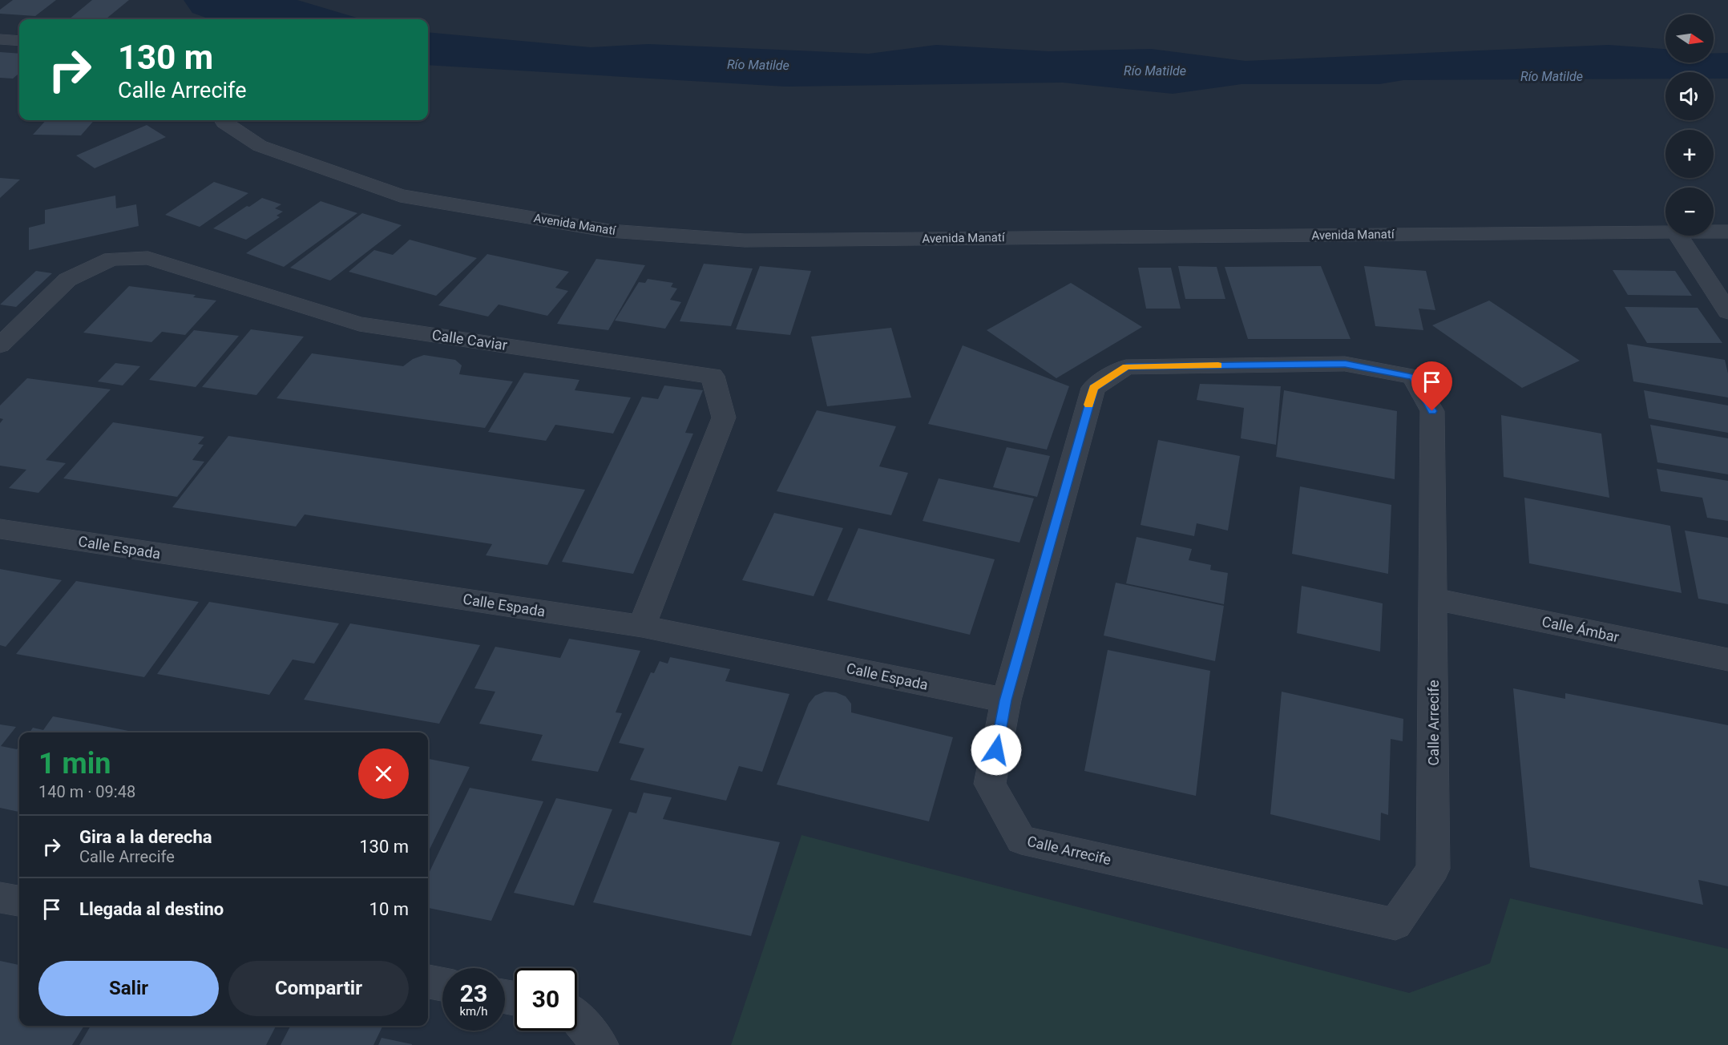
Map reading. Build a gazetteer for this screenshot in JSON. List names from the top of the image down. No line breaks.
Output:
{"streets":{"street":["Avenida Manatí","Calle Caviar","Calle Espada","Calle Ámbar","Calle Arrecife"]},"crossings":[["Calle Caviar","Calle Espada"],["Calle Espada","Calle Arrecife"],["Calle Ámbar","Calle Arrecife"]],"water":["Río Matilde"],"north":"right","page":{"map_buttons":["+","−"],"turn":["130 m","Calle Arrecife"],"heading":["1 min","140 m · 09:48"],"list":[{"name":"Gira a la derecha","note":"Calle Arrecife","value":"130 m"},{"name":"Llegada al destino","value":"10 m"}],"buttons":["Salir","Compartir"],"speed":"23 km/h","limit":"30"}}
